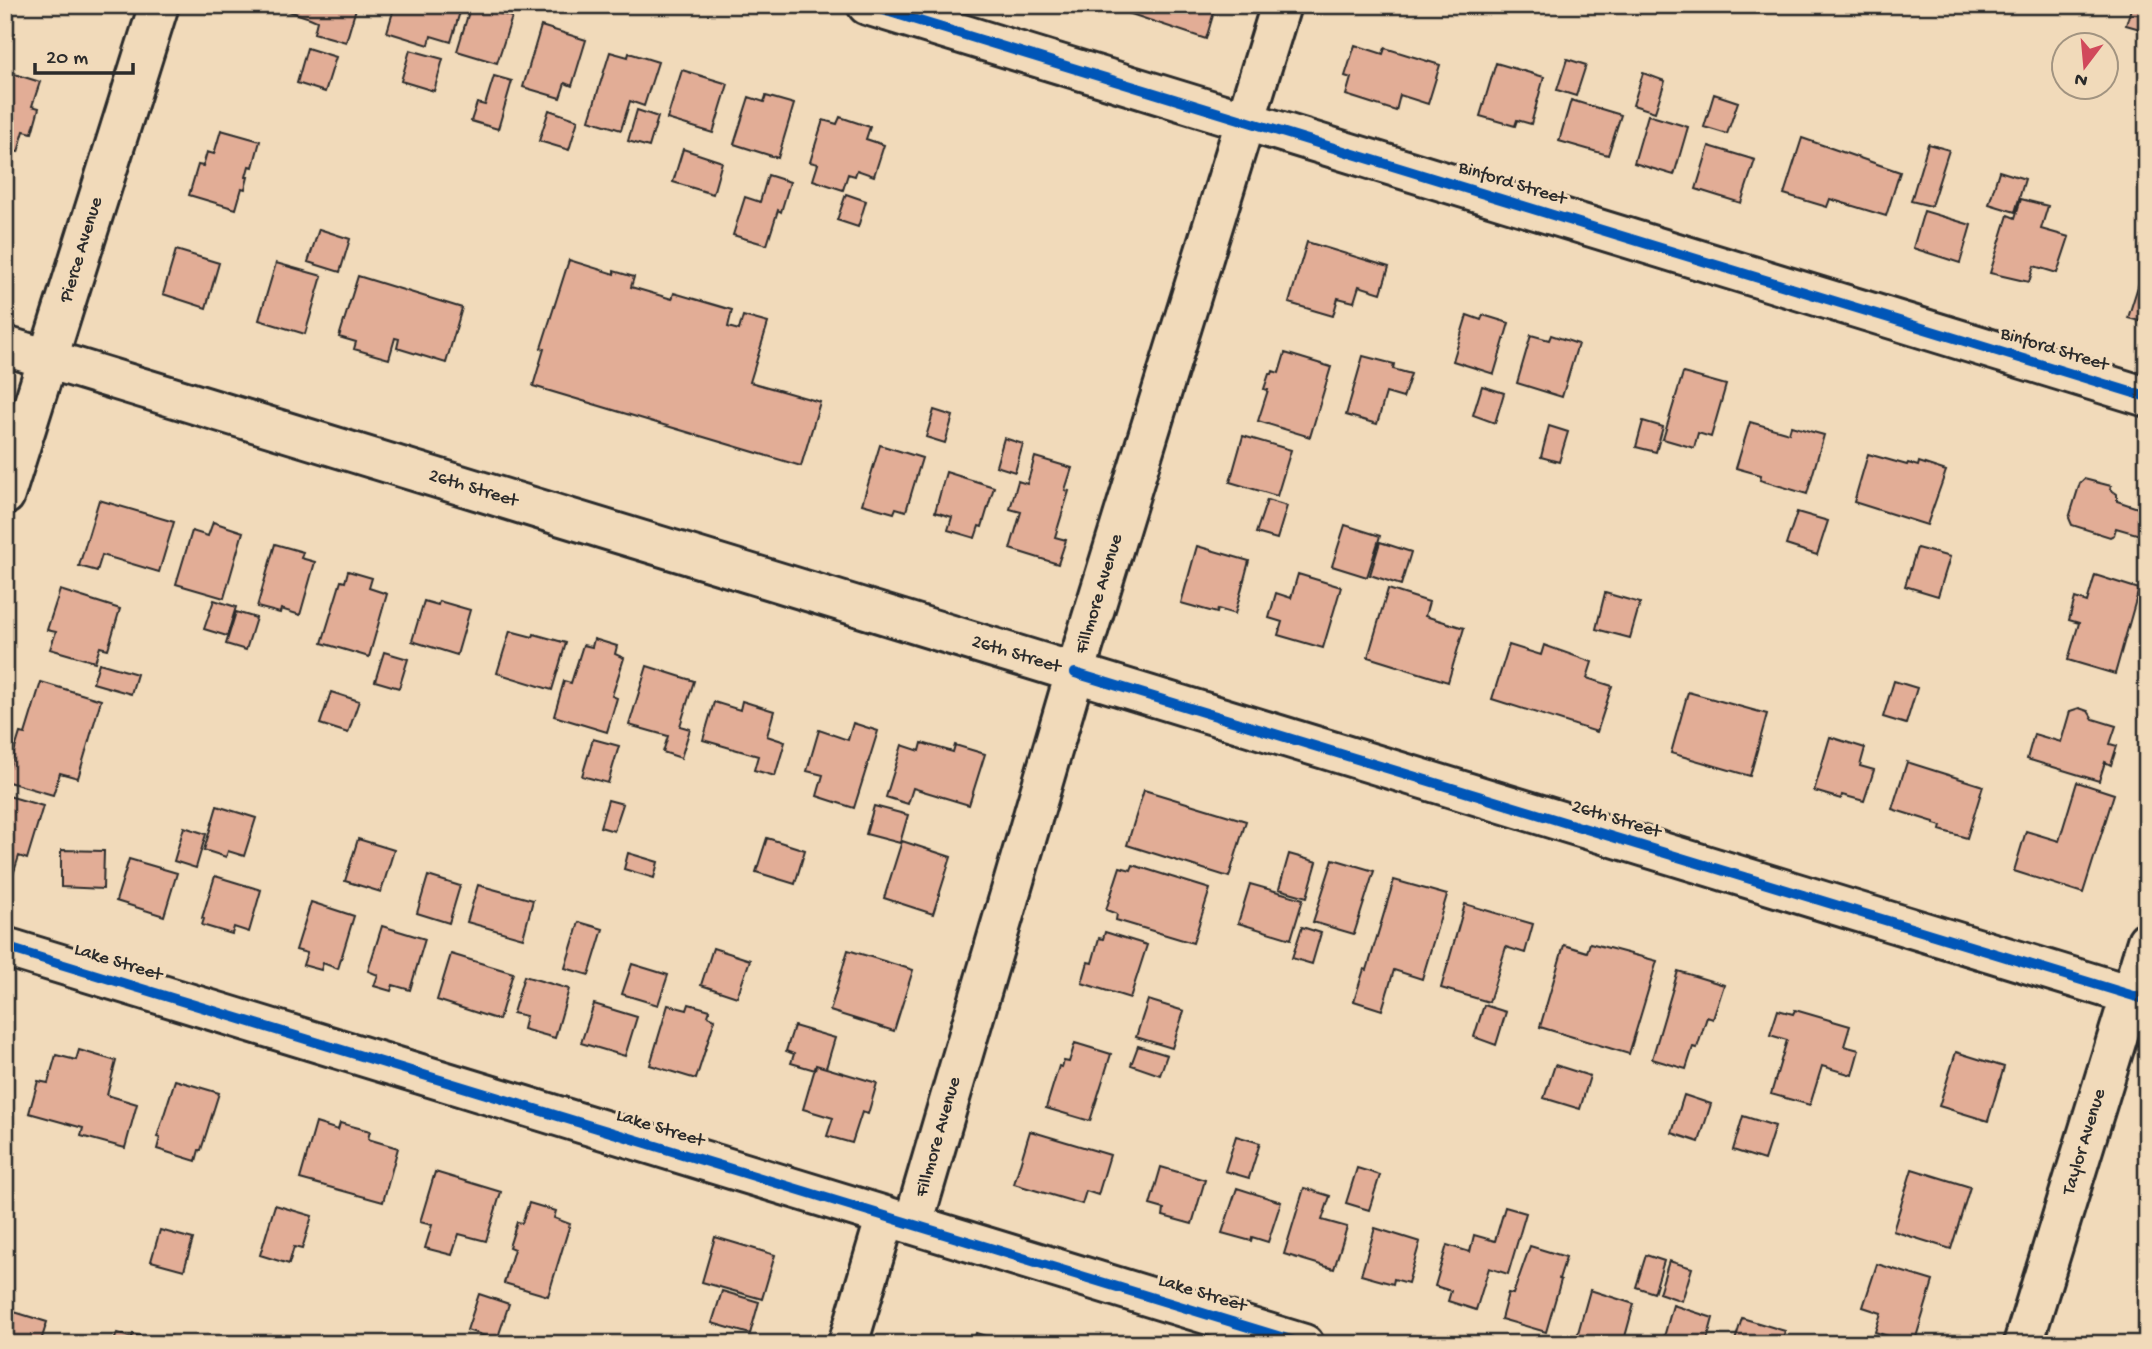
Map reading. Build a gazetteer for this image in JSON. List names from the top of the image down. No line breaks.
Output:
{"streets":{"street":["Binford Street","Pierce Avenue","26th Street","Fillmore Avenue","Lake Street","Taylor Avenue"]},"crossings":[["Binford Street","Fillmore Avenue"],["Pierce Avenue","26th Street"],["26th Street","Fillmore Avenue"],["26th Street","Taylor Avenue"],["Fillmore Avenue","Lake Street"]],"scale_bar":"20 m","north":"bottom"}
